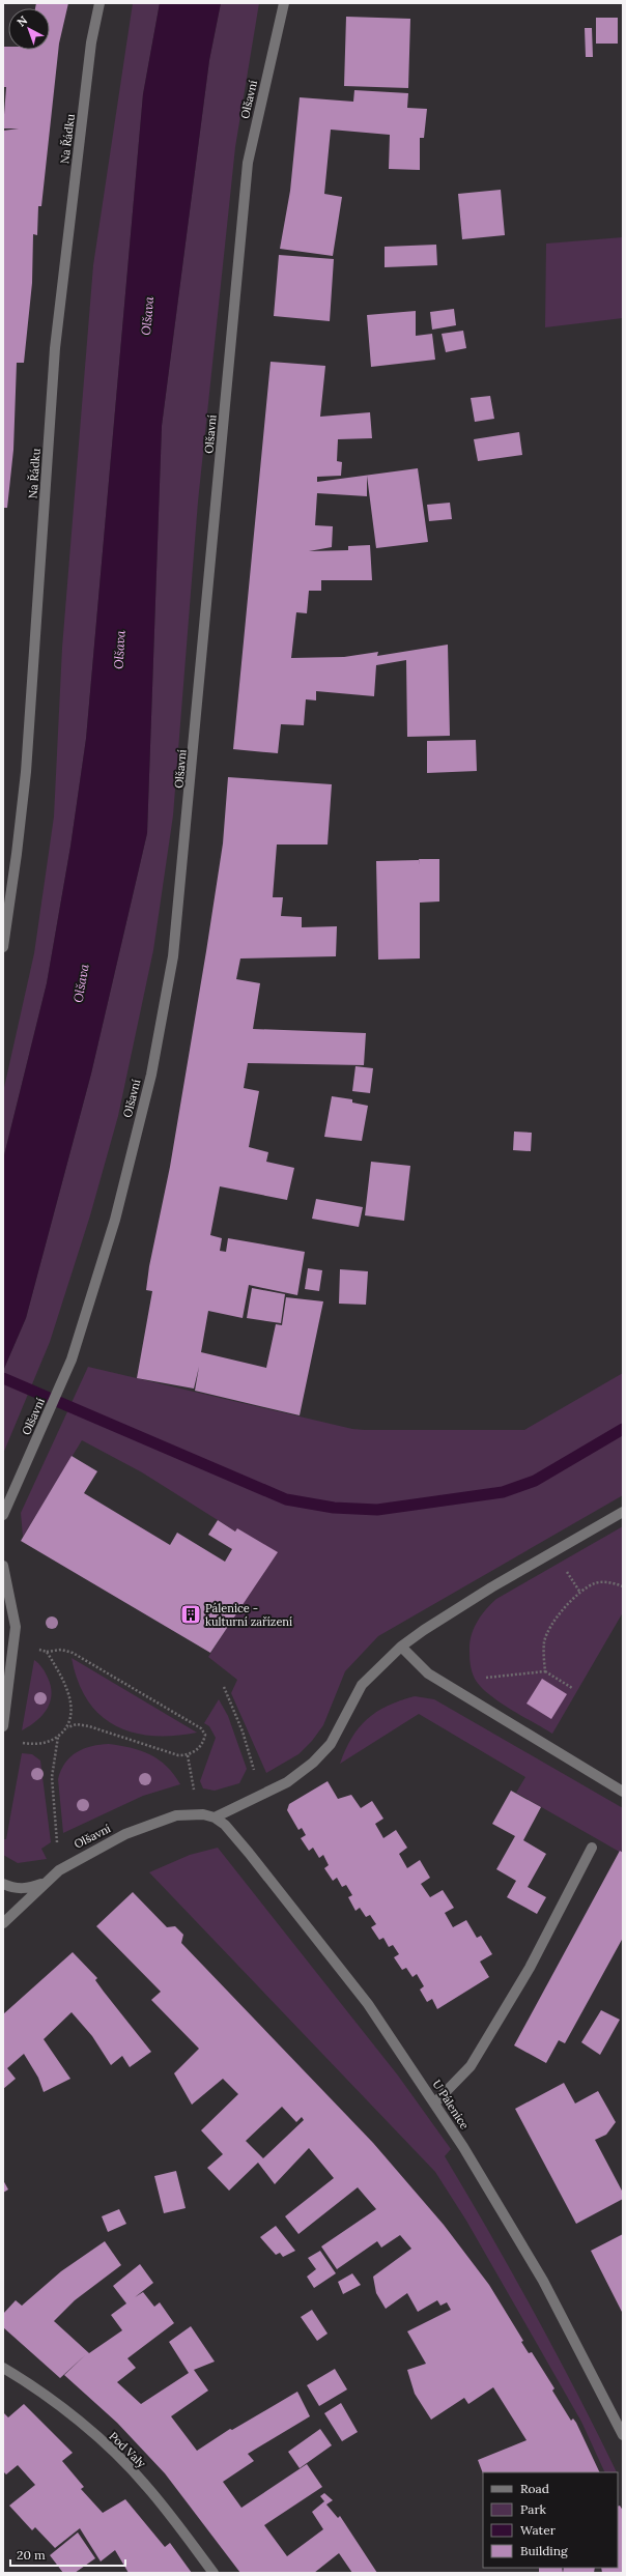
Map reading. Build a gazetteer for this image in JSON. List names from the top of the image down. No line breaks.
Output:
{"streets":{"street":["Olšavní","Na Řádku","U Pálenice","Pod Valy"]},"crossings":[["Olšavní","U Pálenice"]],"water":["Olšava"],"places":{"building":["Pálenice - kulturní zařízení"]},"legend":["Road","Park","Water","Building"],"scale_bar":"20 m","north":"top left"}
